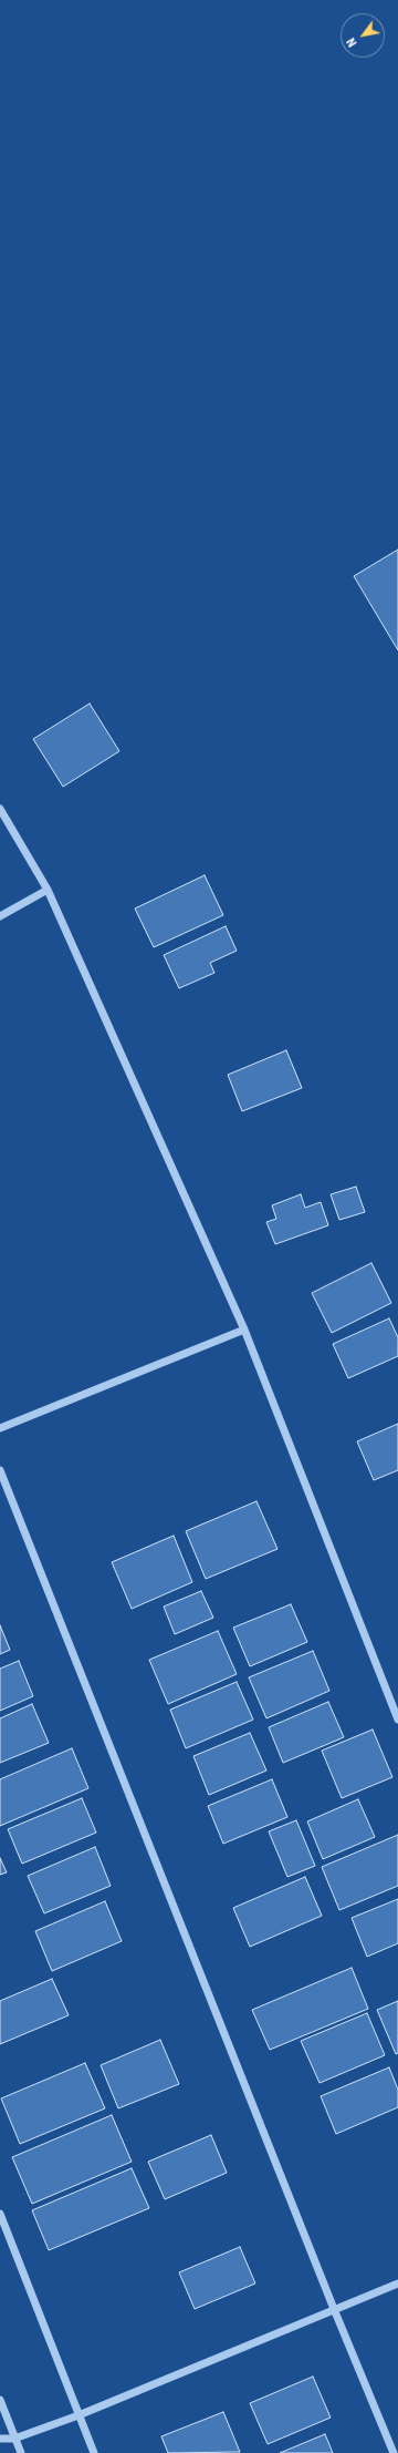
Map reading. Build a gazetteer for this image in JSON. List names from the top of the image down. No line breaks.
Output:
{"north":"bottom left"}
